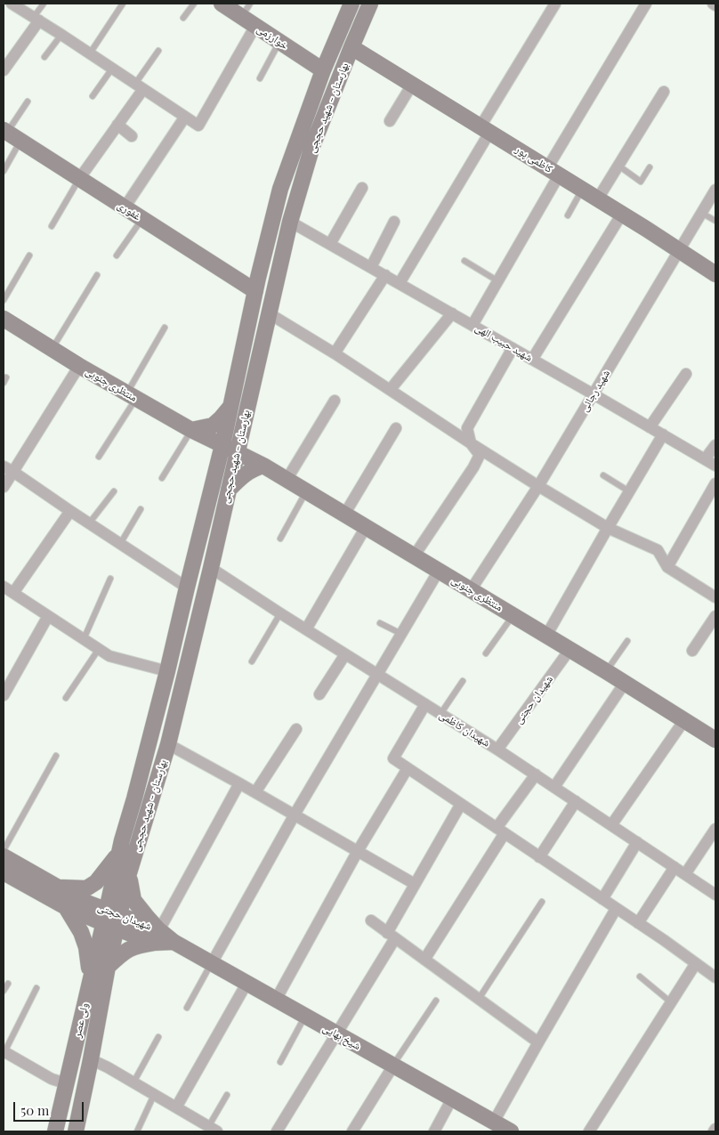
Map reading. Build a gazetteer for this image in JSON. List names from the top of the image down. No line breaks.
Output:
{"streets":{"main road":["خوارزمی","بهارستان - شهید حججی","کاظمی پور","غفوری","منتظری جنوبی","شهیدان حجتی","ولی عصر","شیخ بهایی"],"street":["شهید حبیب الهی","شهید رجائی","شهیدان کاظمی"]},"crossings":[["خوارزمی","بهارستان - شهید حججی"],["بهارستان - شهید حججی","کاظمی پور"],["بهارستان - شهید حججی","غفوری"],["بهارستان - شهید حججی","شهید حبیب الهی"],["بهارستان - شهید حججی","منتظری جنوبی"],["بهارستان - شهید حججی","شهیدان حجتی"],["بهارستان - شهید حججی","شهیدان کاظمی"],["بهارستان - شهید حججی","ولی عصر"],["کاظمی پور","شهید رجائی"],["شهید حبیب الهی","شهید رجائی"],["منتظری جنوبی","شهید رجائی"],["منتظری جنوبی","شهیدان حجتی"],["شهیدان حجتی","شهیدان کاظمی"],["شهیدان حجتی","ولی عصر"],["شهیدان حجتی","شیخ بهایی"]],"scale_bar":"50 m"}
